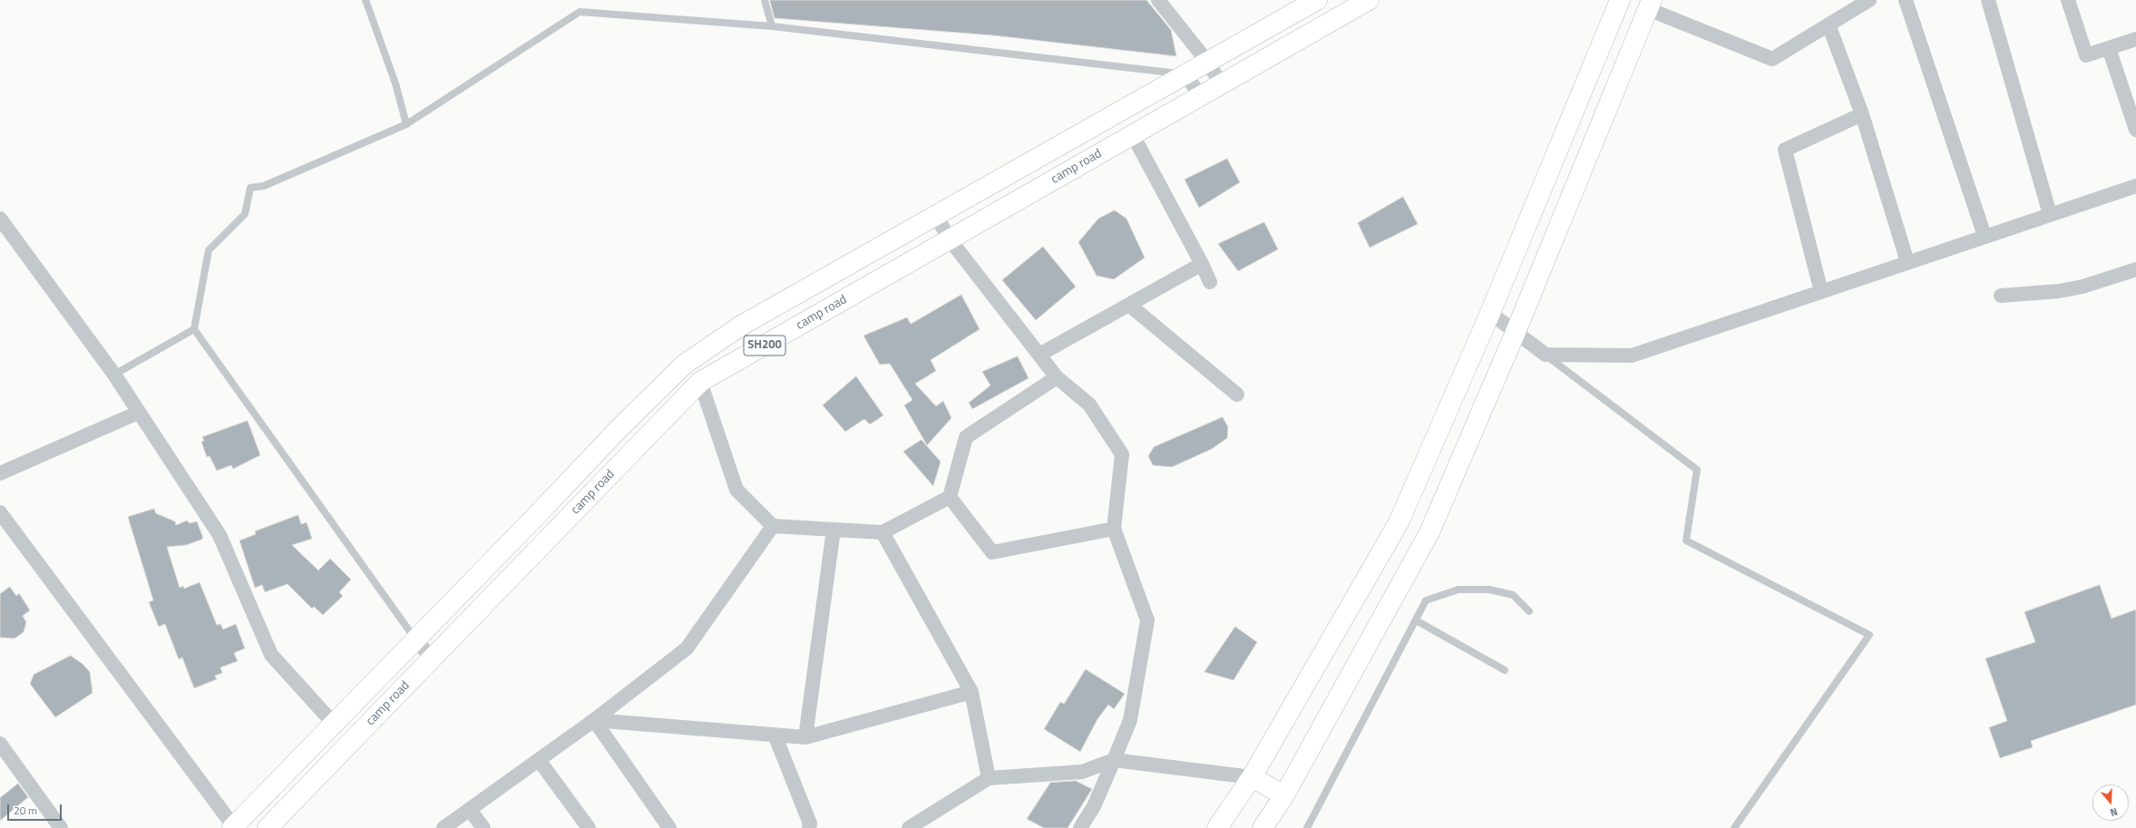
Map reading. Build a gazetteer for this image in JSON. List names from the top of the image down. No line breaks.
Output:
{"streets":{"main road":["camp road","SH200"]},"scale_bar":"20 m","north":"bottom"}
